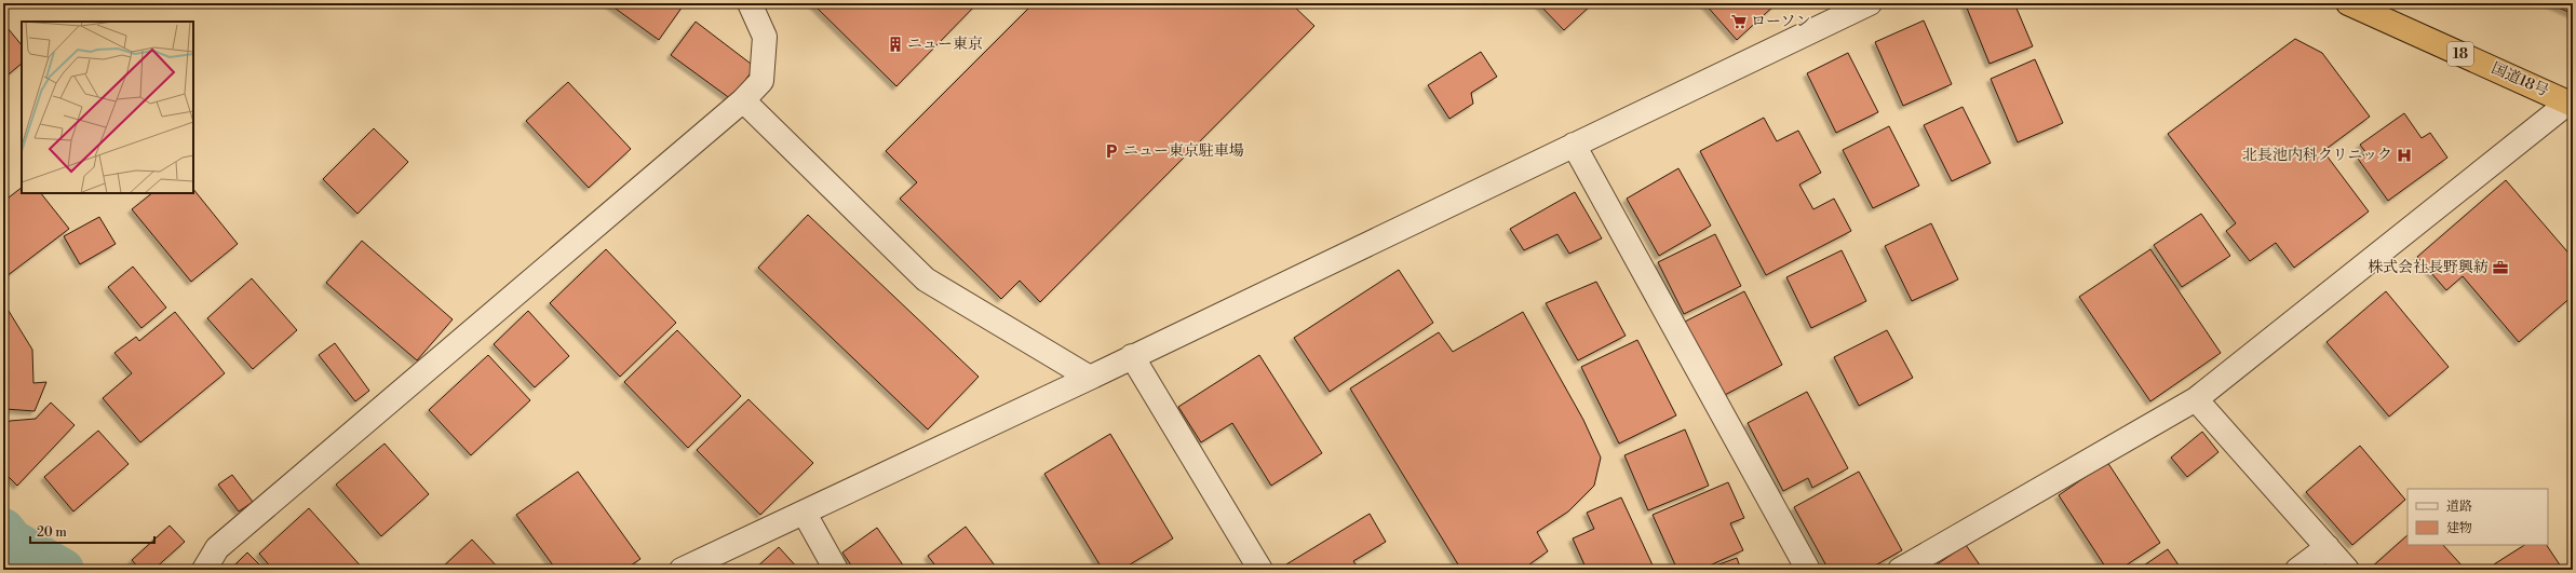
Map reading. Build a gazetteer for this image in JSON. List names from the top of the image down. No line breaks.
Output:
{"streets":{"highway":["18","国道18号"]},"places":{"supermarket":["ローソン"],"building":["ニュー東京"],"parking":["ニュー東京駐車場"],"hospital":["北長池内科クリニック"],"office":["株式会社長野興紡"]},"legend":["道路","建物"],"scale_bar":"20 m"}
